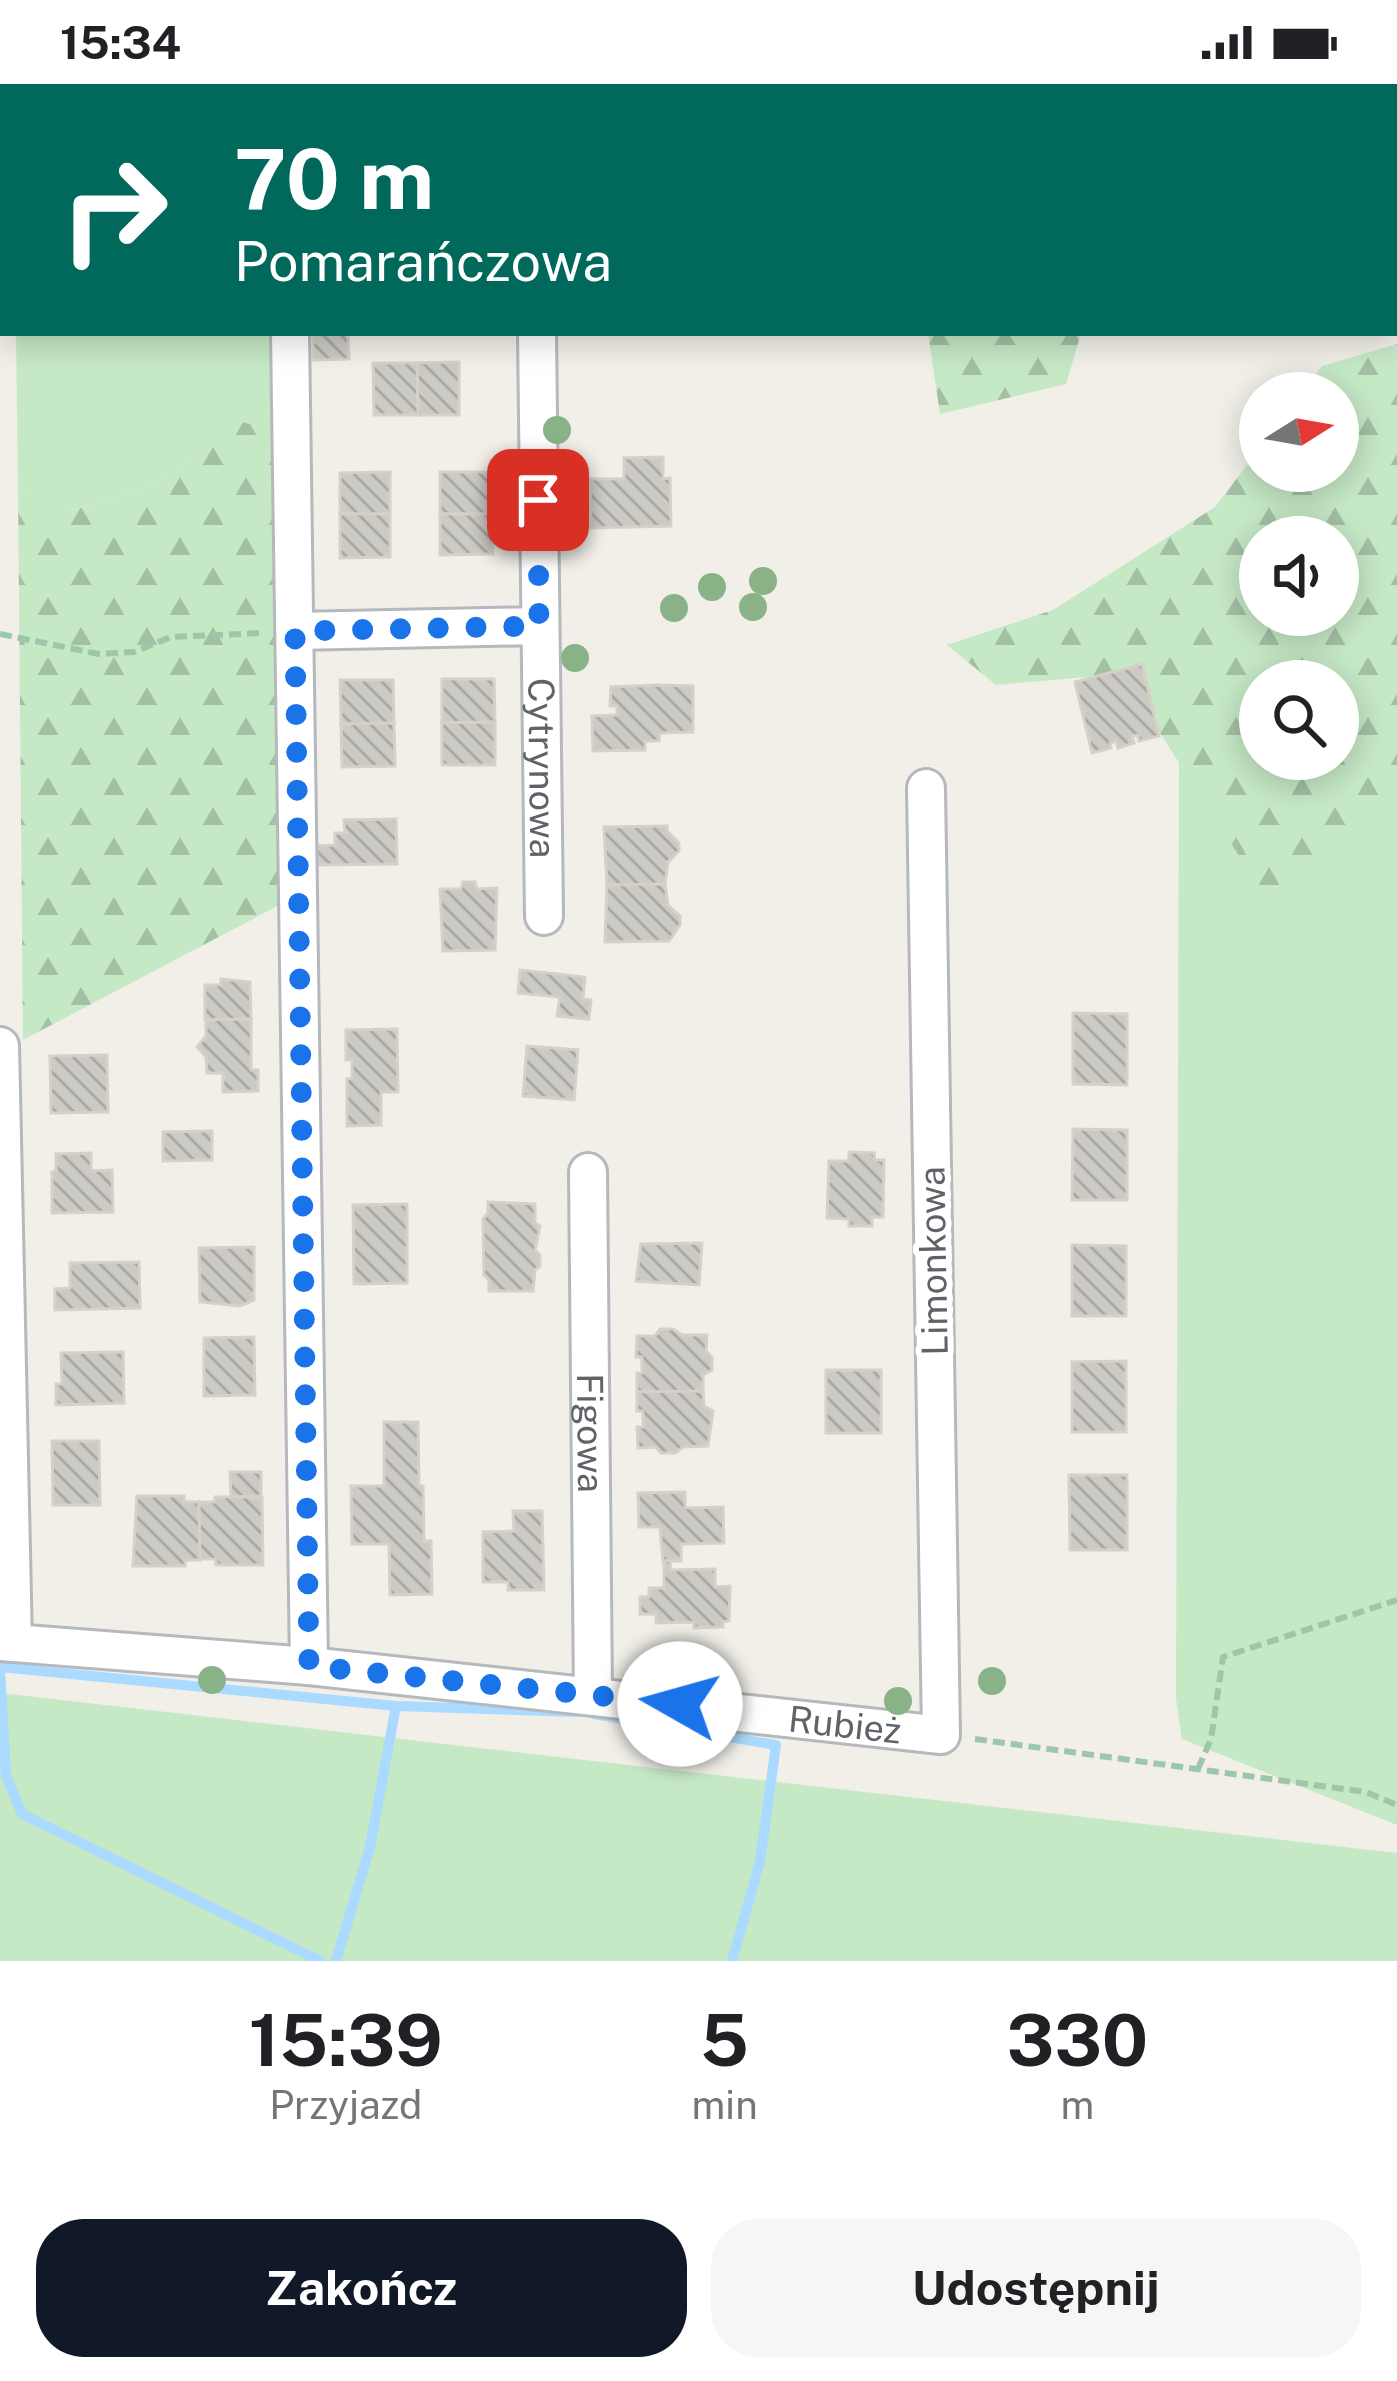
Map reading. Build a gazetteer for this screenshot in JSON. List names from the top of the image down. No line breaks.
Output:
{"streets":{"street":["Cytrynowa","Limonkowa","Figowa","Rubież"]},"crossings":[["Limonkowa","Rubież"],["Figowa","Rubież"]],"north":"right","page":{"status":"15:34","turn":["70 m","Pomarańczowa"],"eta":["15:39","Przyjazd","5","min","330","m"],"buttons":["Zakończ","Udostępnij"]}}
